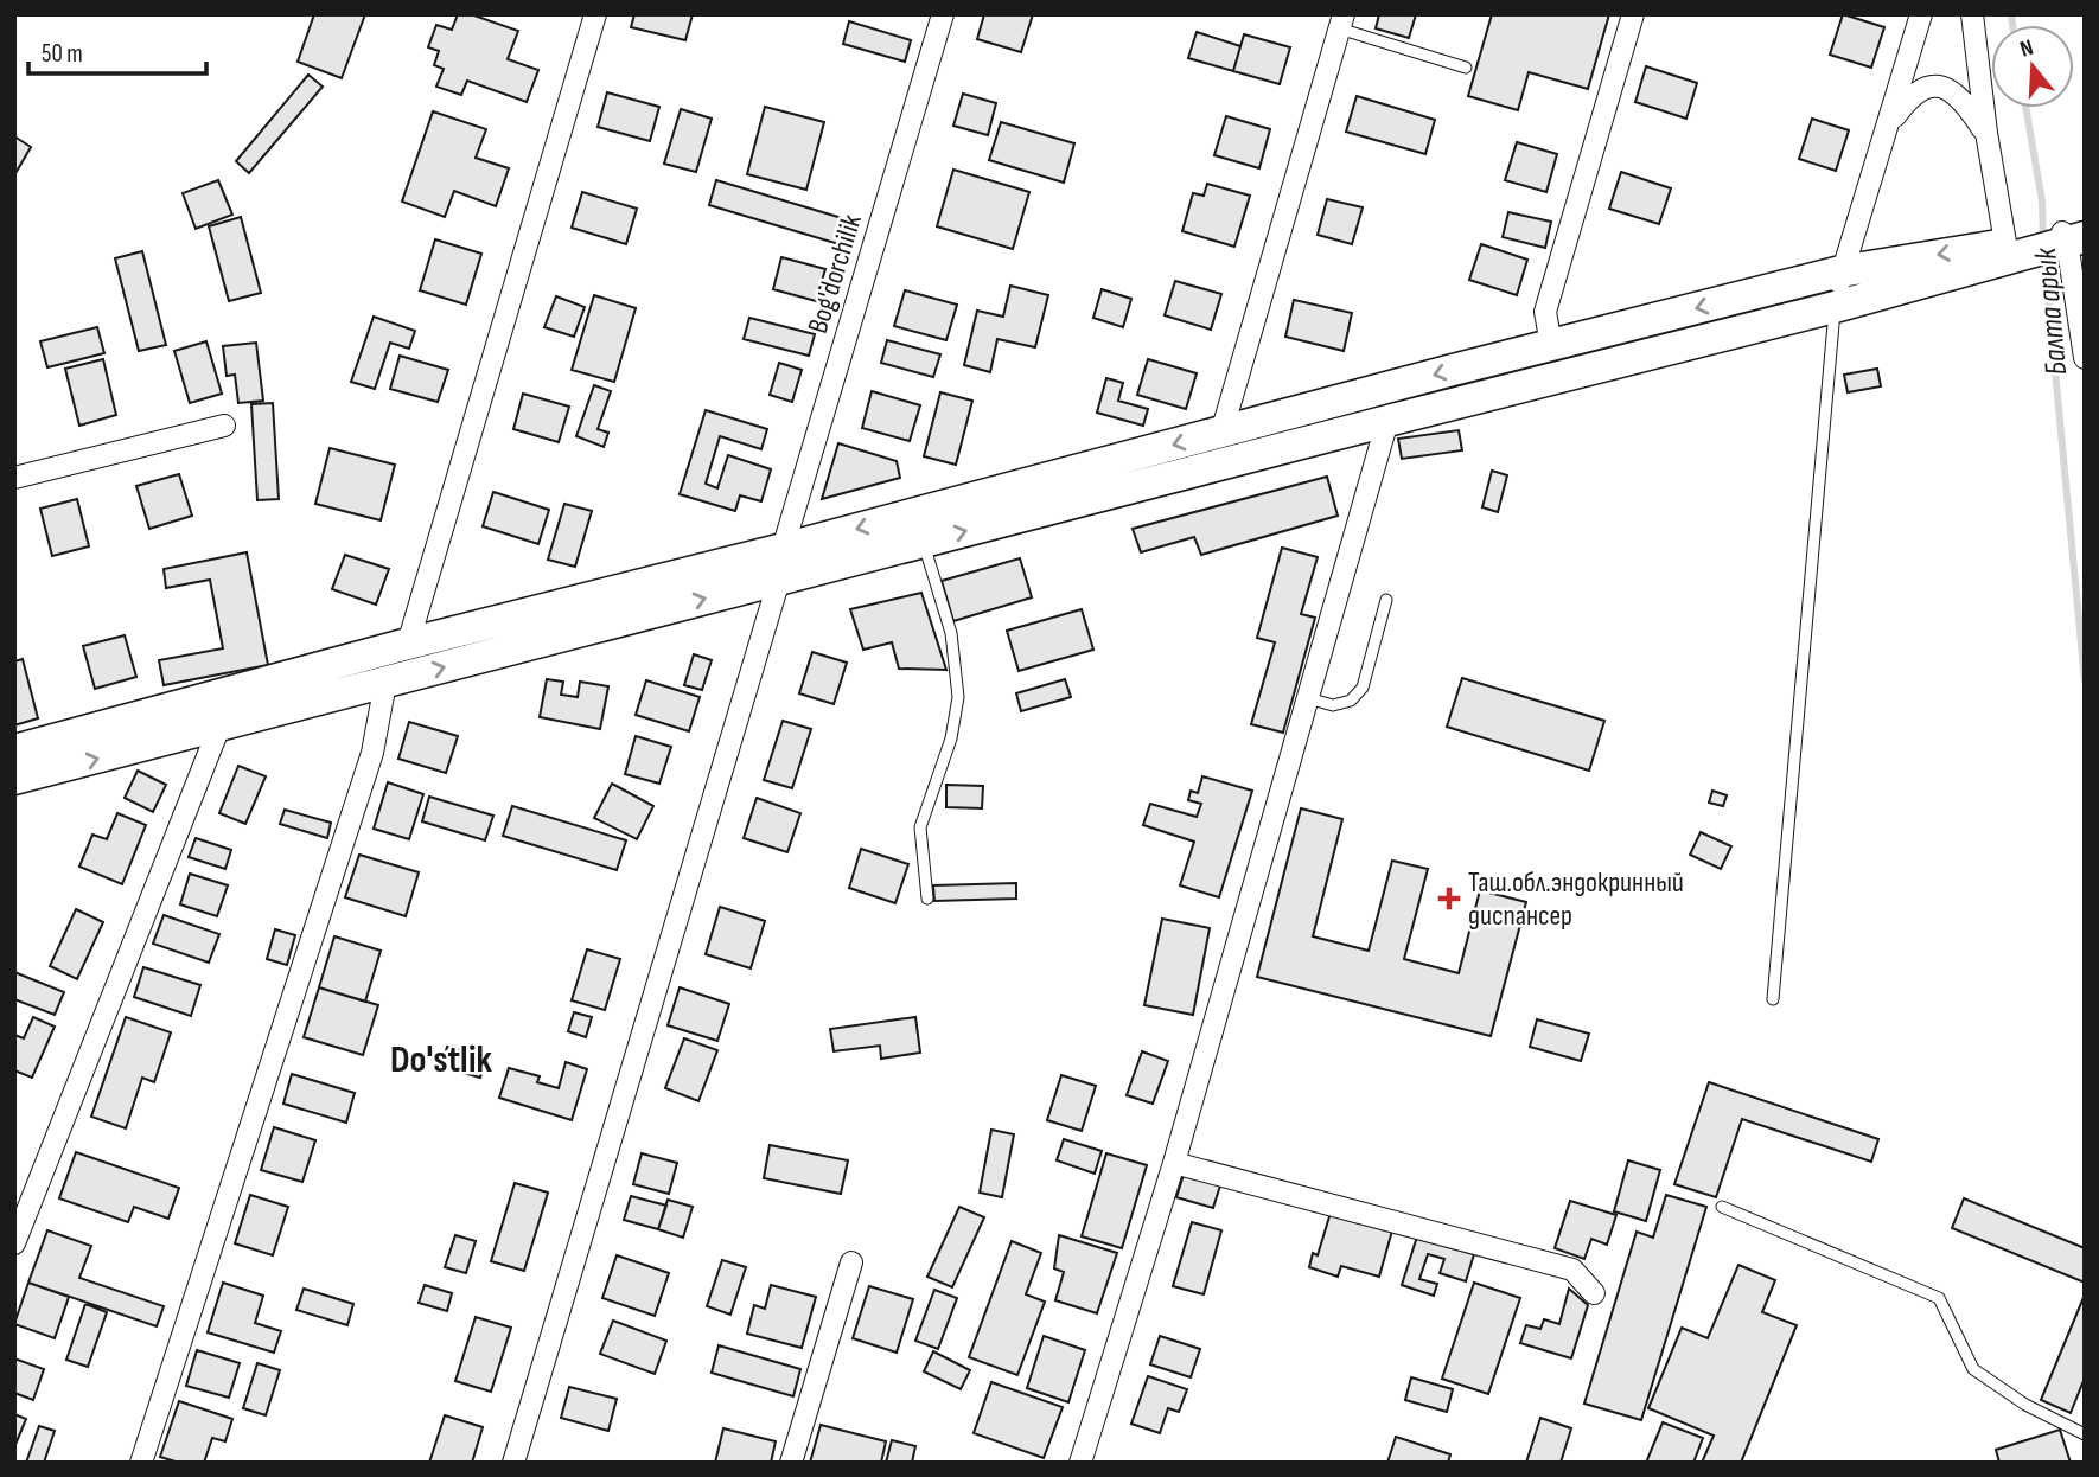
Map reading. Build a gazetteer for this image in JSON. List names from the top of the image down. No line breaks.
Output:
{"streets":{"street":["Bog'dorchilik"]},"districts":["Do'stlik"],"water":["Балта арык"],"places":{"health":["Таш.обл.эндокринный диспансер"]},"scale_bar":"50 m","north":"top"}
